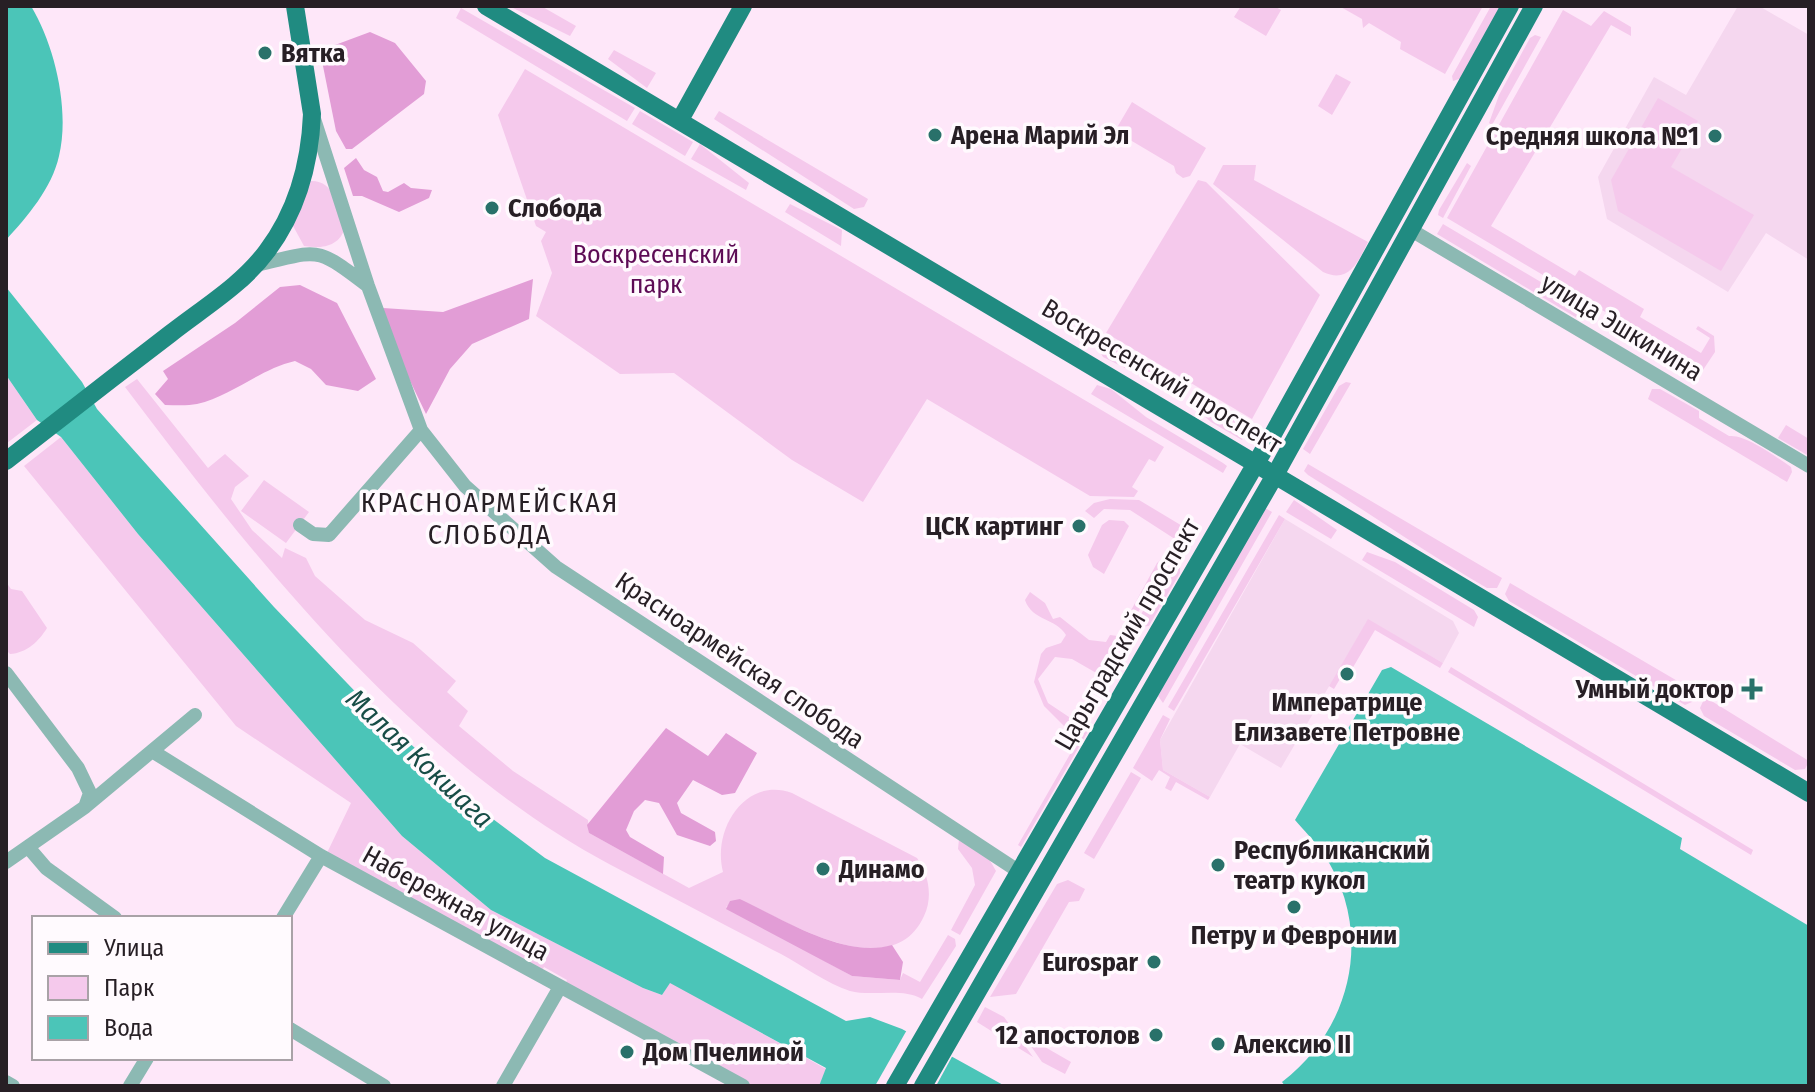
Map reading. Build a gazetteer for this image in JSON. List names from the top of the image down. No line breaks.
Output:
{"streets":{"main road":["Воскресенский проспект","Царьградский проспект"],"street":["улица Эшкинина","Красноармейская слобода","Набережная улица"]},"crossings":[["улица Эшкинина","Царьградский проспект"],["Воскресенский проспект","Царьградский проспект"],["Царьградский проспект","Красноармейская слобода"]],"districts":["КРАСНОАРМЕЙСКАЯ СЛОБОДА"],"water":["Малая Кокшага"],"parks":["Воскресенский парк"],"places":{"other":["Вятка","Арена Марий Эл","Средняя школа №1","Слобода","ЦСК картинг","Императрице Елизавете Петровне","Республиканский театр кукол","Динамо","Петру и Февронии","Eurospar","12 апостолов","Алексию II","Дом Пчелиной"],"health":["Умный доктор"]},"legend":["Улица","Парк","Вода"]}
